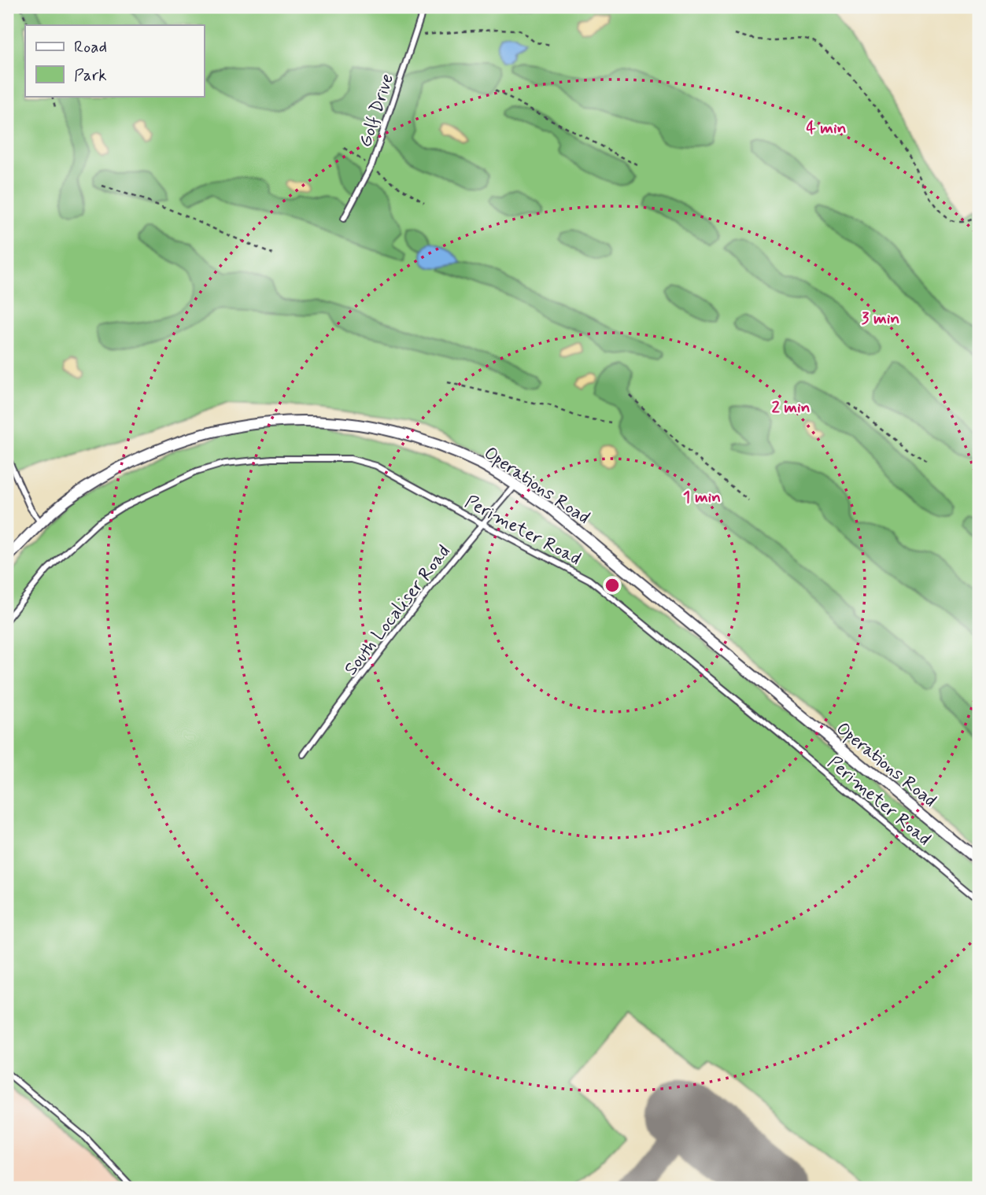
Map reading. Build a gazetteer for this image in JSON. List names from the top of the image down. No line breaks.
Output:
{"streets":{"street":["Operations Road"],"lane":["Golf Drive","Perimeter Road","South Localiser Road"]},"crossings":[["Operations Road","South Localiser Road"],["Perimeter Road","South Localiser Road"]],"legend":["Road","Park"],"rings":["4 min","3 min","2 min","1 min"]}
